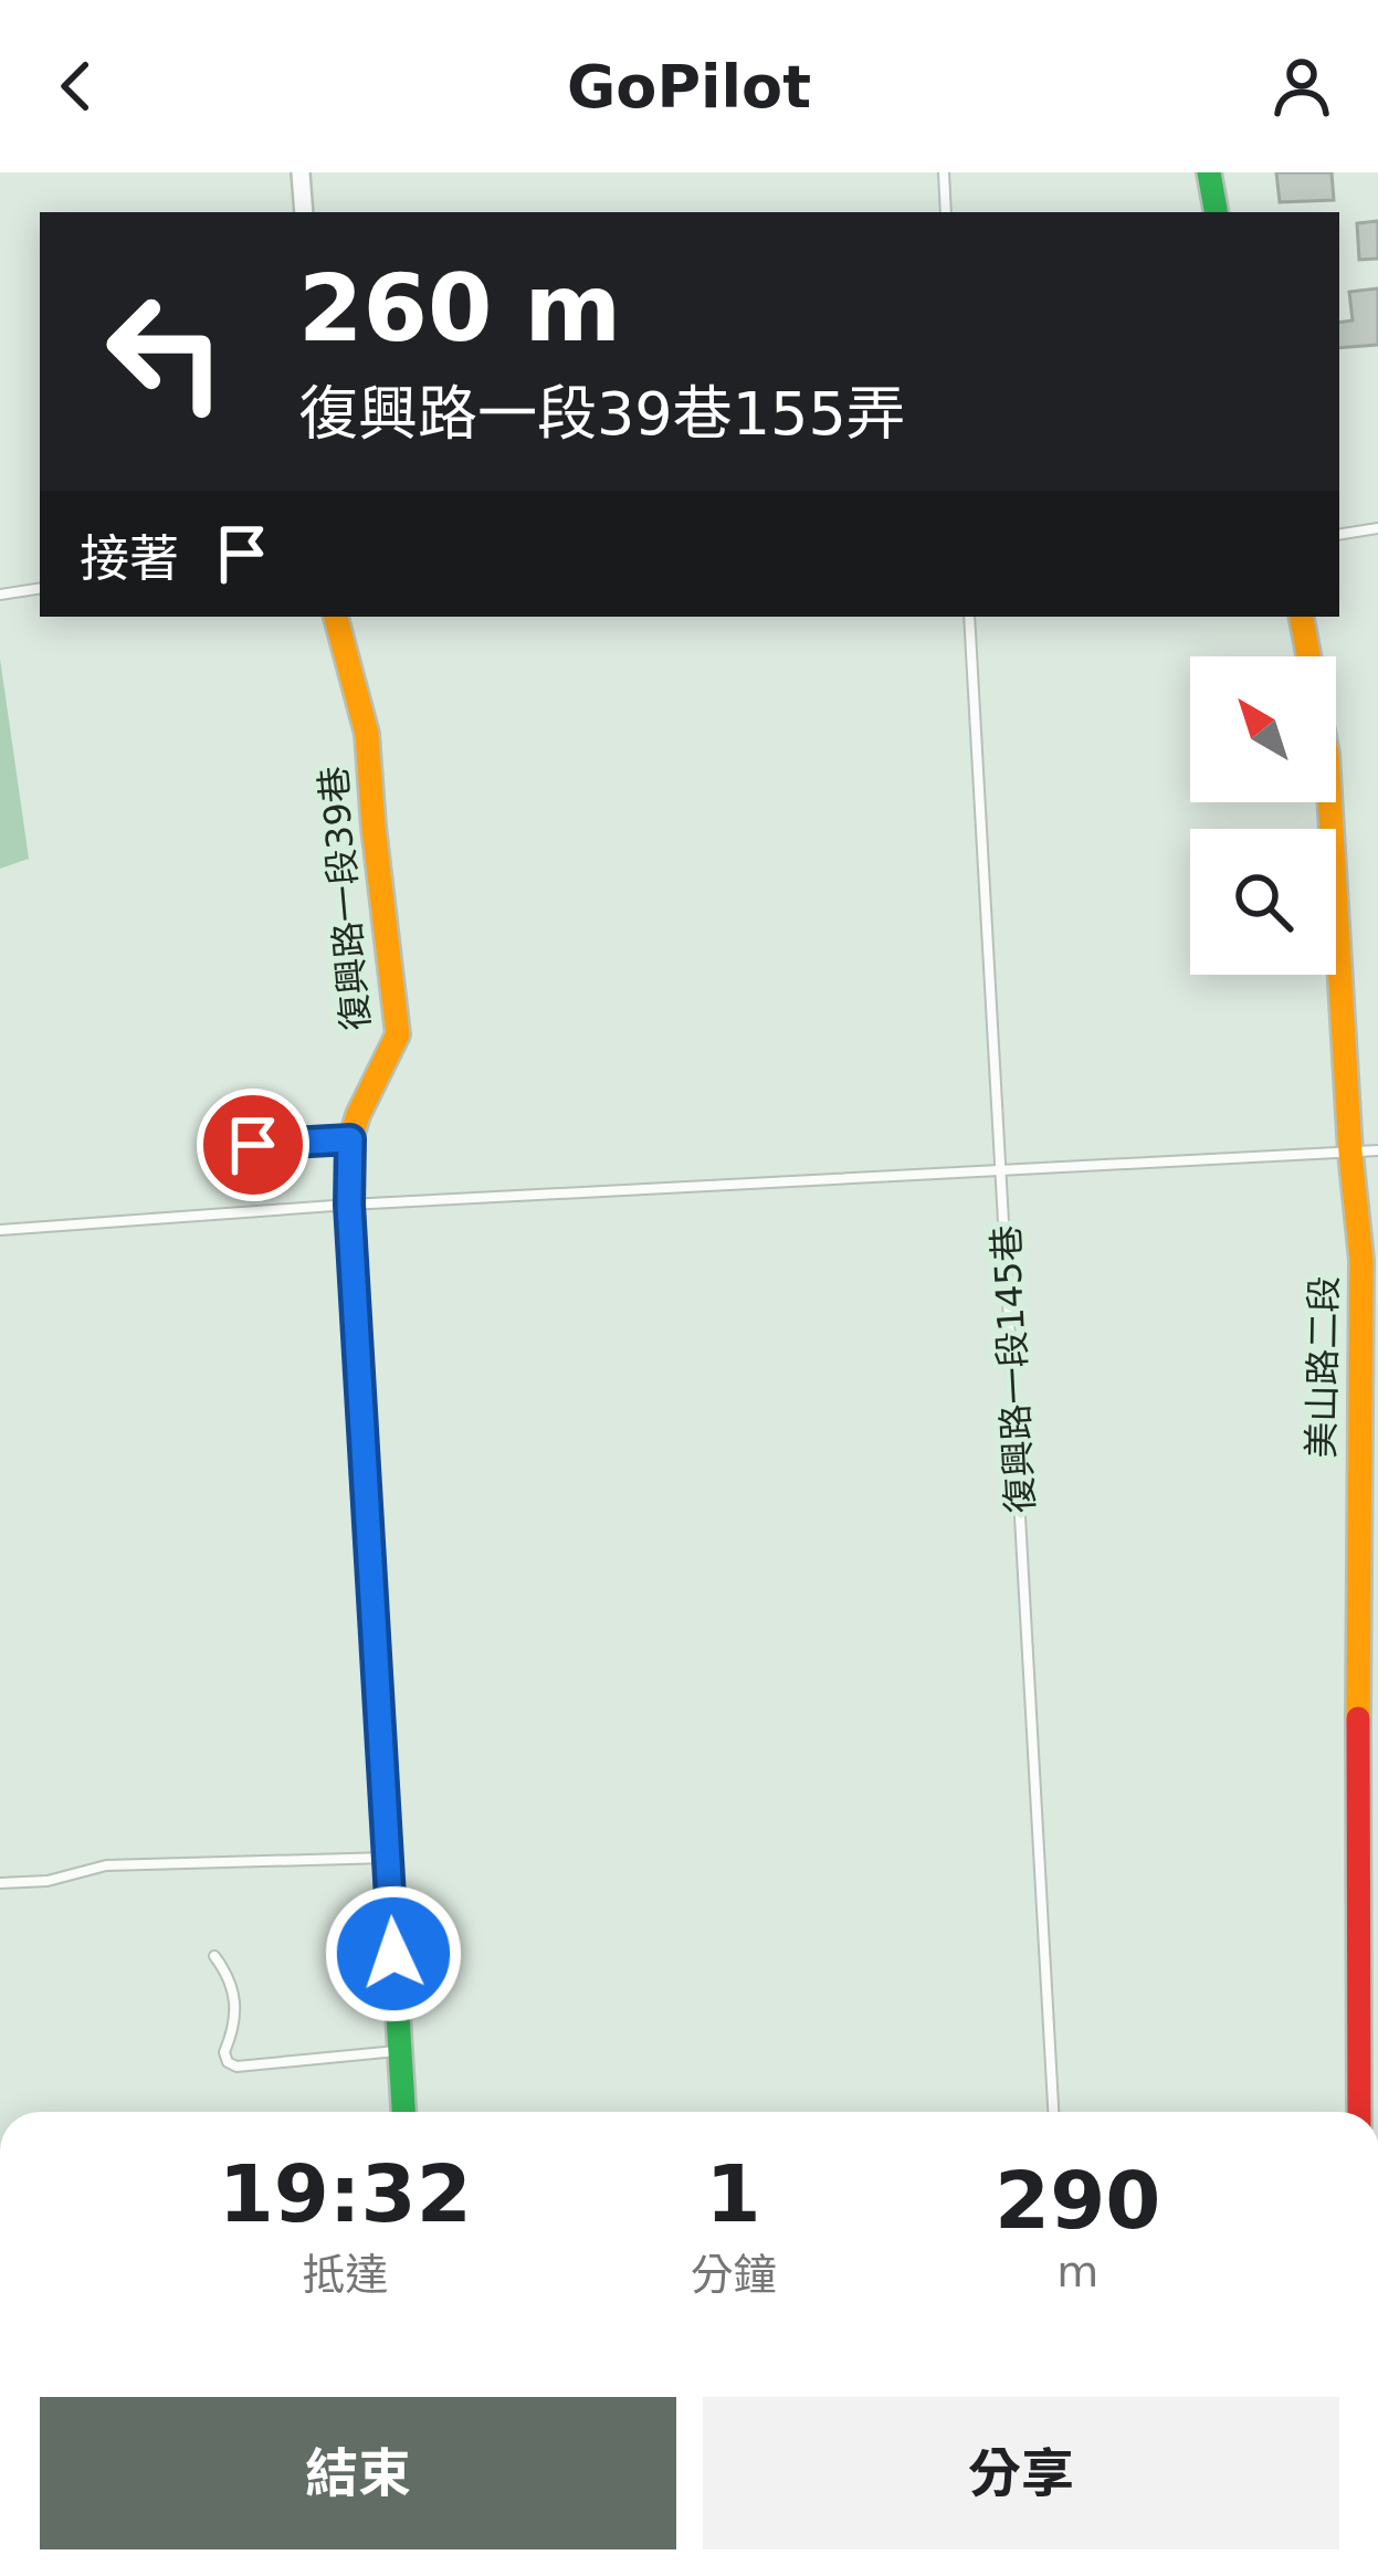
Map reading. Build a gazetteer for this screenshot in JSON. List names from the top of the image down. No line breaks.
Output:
{"streets":{"street":["復興路一段39巷","美山路二段"],"lane":["復興路一段145巷"]},"north":"top left","page":{"header":"GoPilot","turn":["260 m","復興路一段39巷155弄"],"then":"接著","eta":["19:32","抵達","1","分鐘","290","m"],"buttons":["結束","分享"]}}
